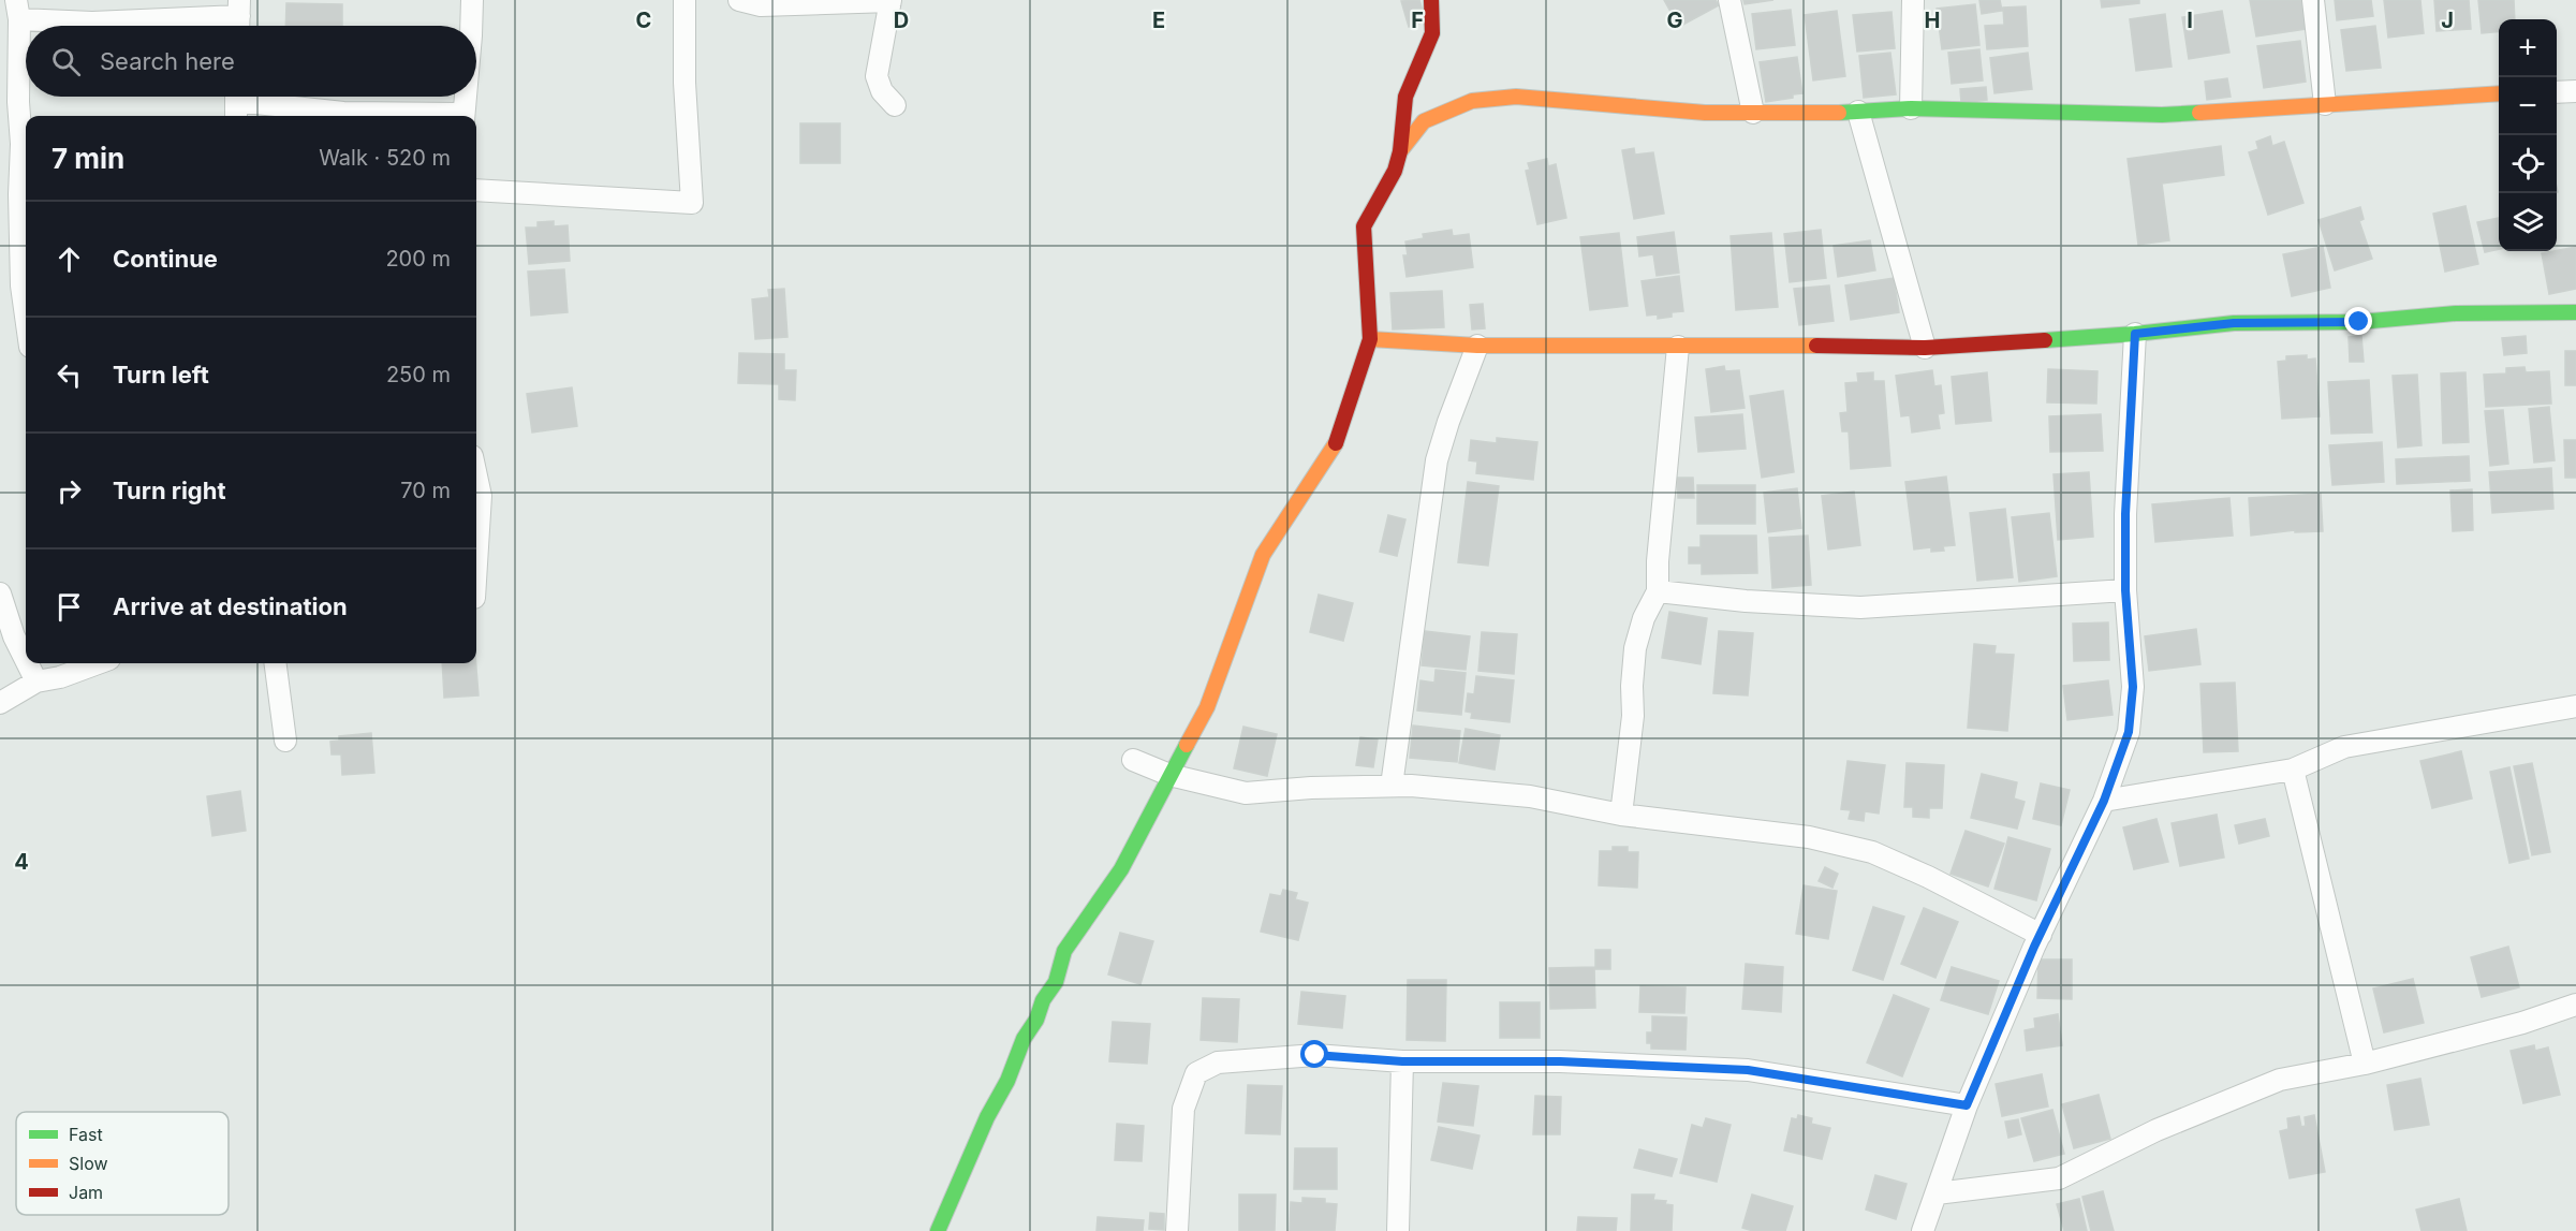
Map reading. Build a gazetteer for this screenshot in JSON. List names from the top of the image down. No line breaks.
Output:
{"legend":["Fast","Slow","Jam"],"page":{"map_buttons":["+","−"],"search":"Search here","heading":["7 min","Walk · 520 m"],"list":[["Continue","200 m"],["Turn left","250 m"],["Turn right","70 m"],"Arrive at destination"]},"grid":{"columns":["C","D","E","F","G","H","I","J"],"rows":["4"]}}
